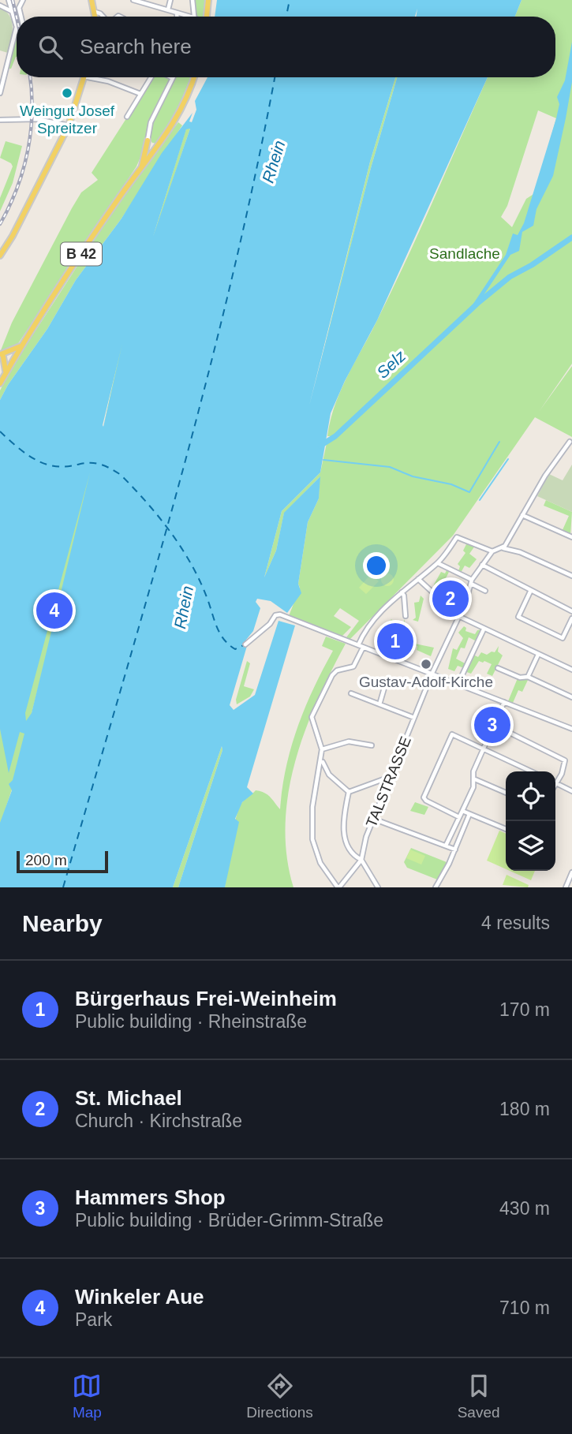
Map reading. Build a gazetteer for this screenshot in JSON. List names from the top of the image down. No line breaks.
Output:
{"streets":{"main road":["B 42"],"street":["TALSTRASSE"]},"water":["Rhein","Selz"],"parks":["Sandlache"],"places":["Weingut Josef Spreitzer","Gustav-Adolf-Kirche"],"scale_bar":"200 m","page":{"search":"Search here","pins":["2","4","1","3"],"scale":"200 m","heading":["Nearby","4 results"],"list":[{"mark":"1","name":"Bürgerhaus Frei-Weinheim","note":"Public building · Rheinstraße","value":"170 m"},{"mark":"2","name":"St. Michael","note":"Church · Kirchstraße","value":"180 m"},{"mark":"3","name":"Hammers Shop","note":"Public building · Brüder-Grimm-Straße","value":"430 m"},{"mark":"4","name":"Winkeler Aue","note":"Park","value":"710 m"}],"nav":["Map","Directions","Saved"]}}
